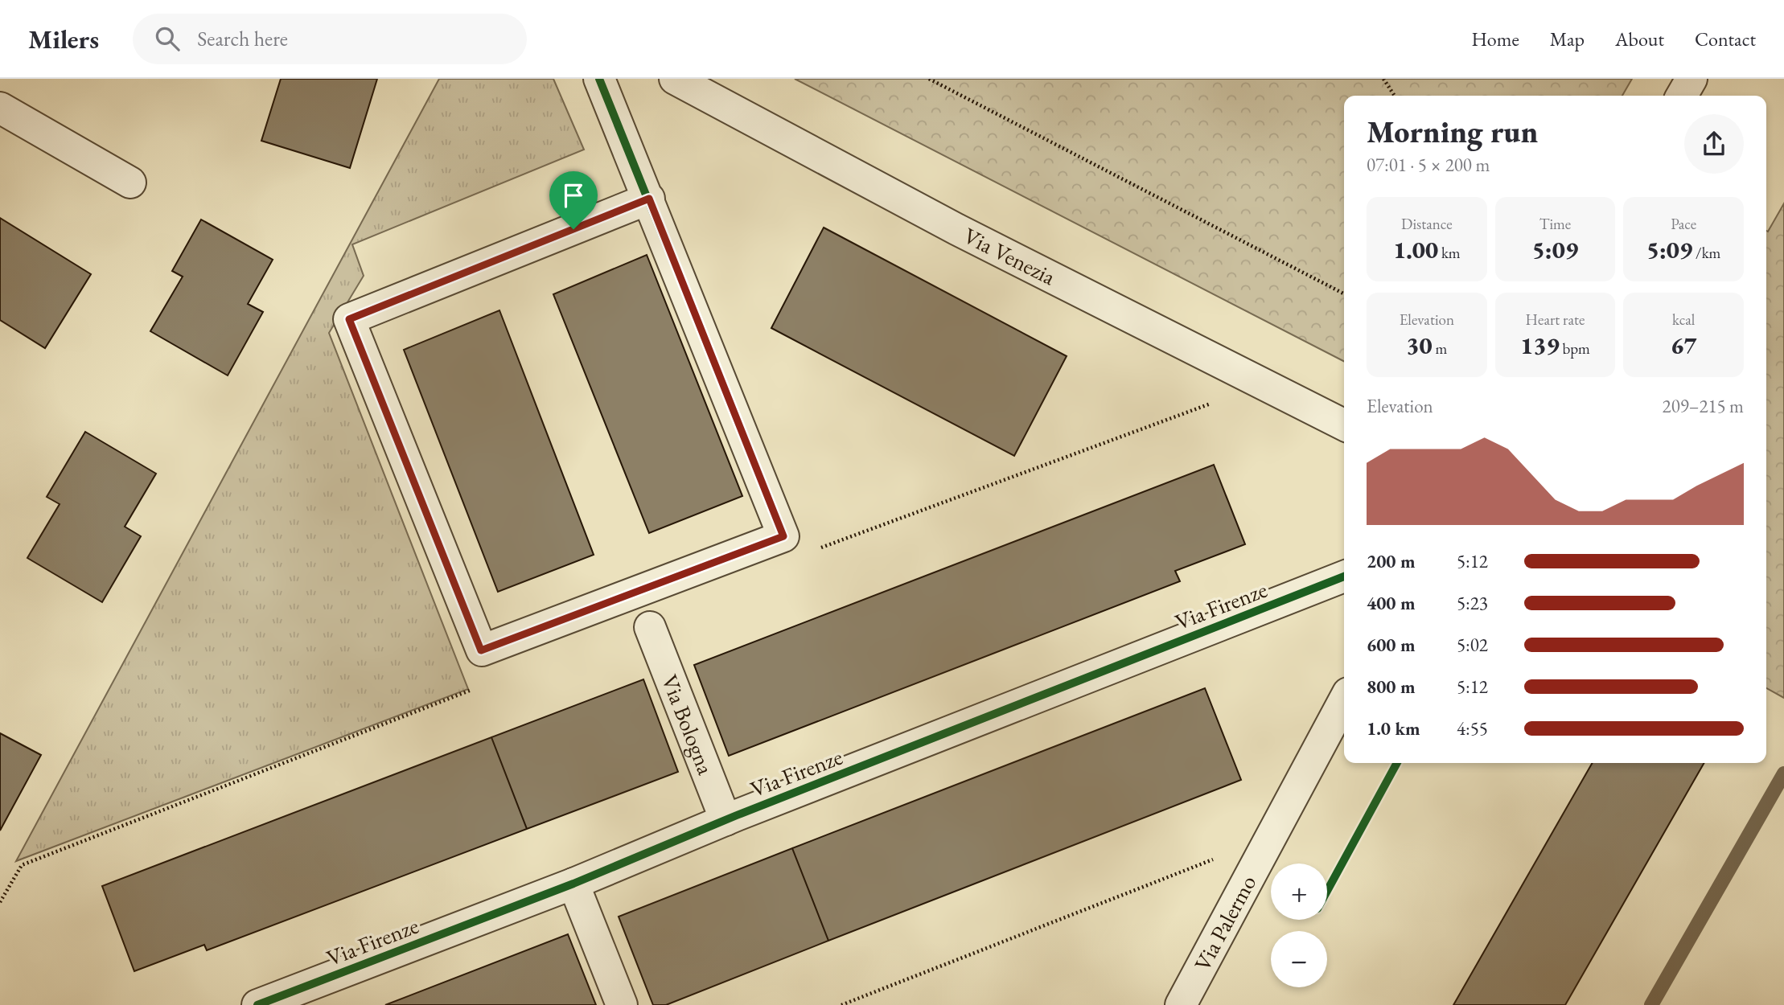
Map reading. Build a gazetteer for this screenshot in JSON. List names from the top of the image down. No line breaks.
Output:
{"streets":{"street":["Via Venezia","Via Firenze","Via Bologna","Via Palermo"]},"crossings":[["Via Firenze","Via Bologna"]],"page":{"header":"Milers","search":"Search here","nav":["Home","Map","About","Contact"],"heading":["Morning run","07:01 · 5 × 200 m"],"stats":[["Distance","1.00 km"],["Time","5:09"],["Pace","5:09 /km"],["Elevation","30 m"],["Heart rate","139 bpm"],["kcal","67"]],"chart":["Elevation","209–215 m"],"list":[{"name":"200 m","note":"5:12"},{"name":"400 m","note":"5:23"},{"name":"600 m","note":"5:02"},{"name":"800 m","note":"5:12"},{"name":"1.0 km","note":"4:55"}],"map_buttons":["+","−"]}}
